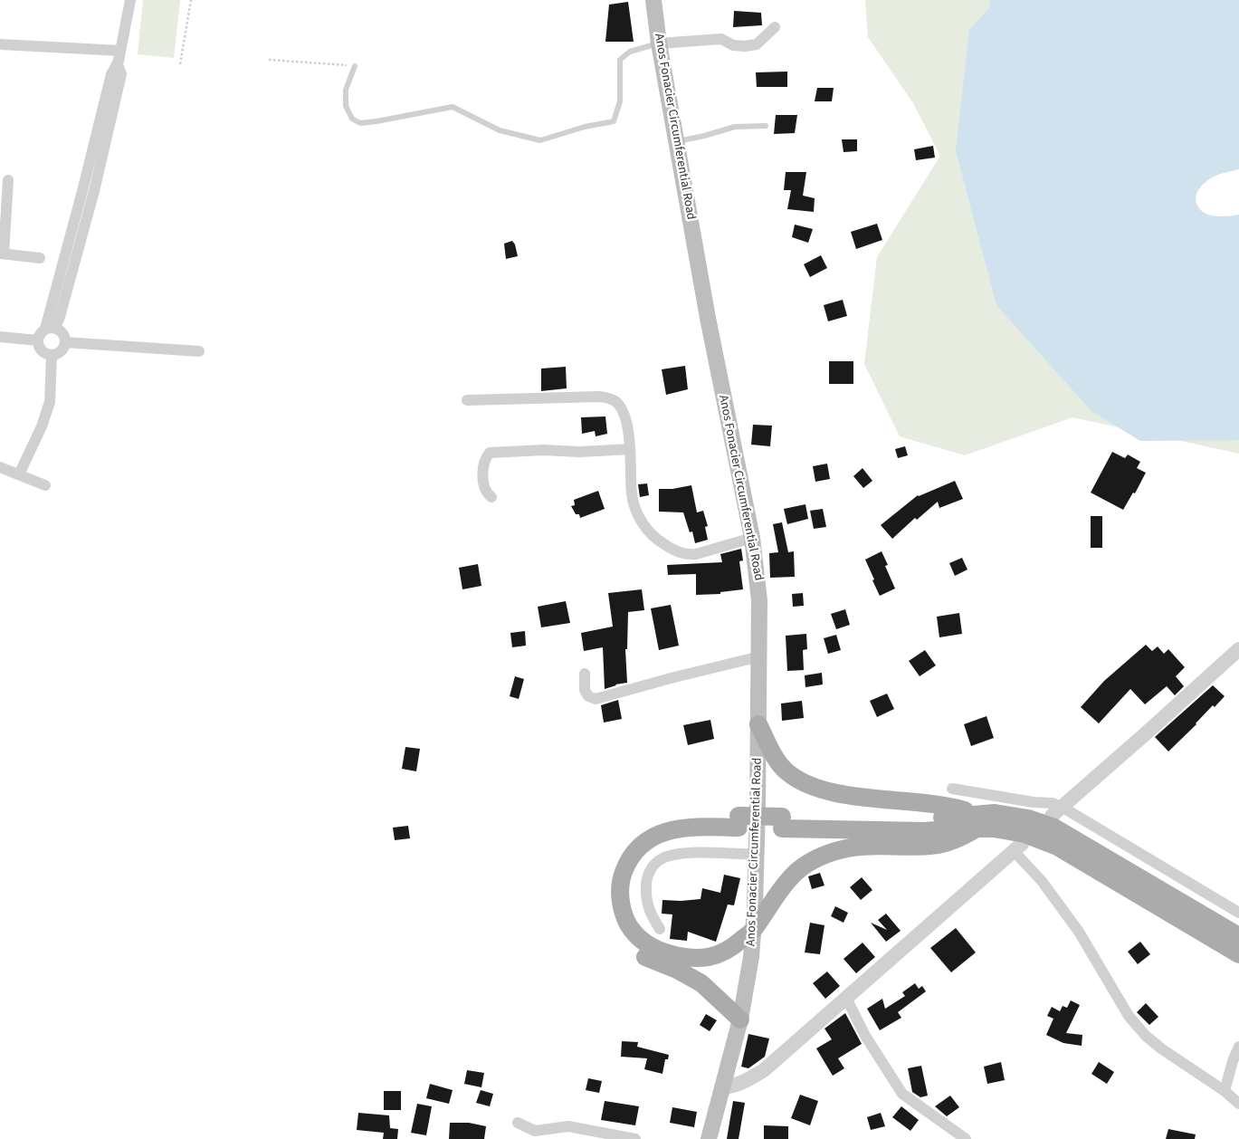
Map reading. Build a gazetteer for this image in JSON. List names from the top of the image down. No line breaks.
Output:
{"streets":{"main road":["Anos Fonacier Circumferential Road"]}}
